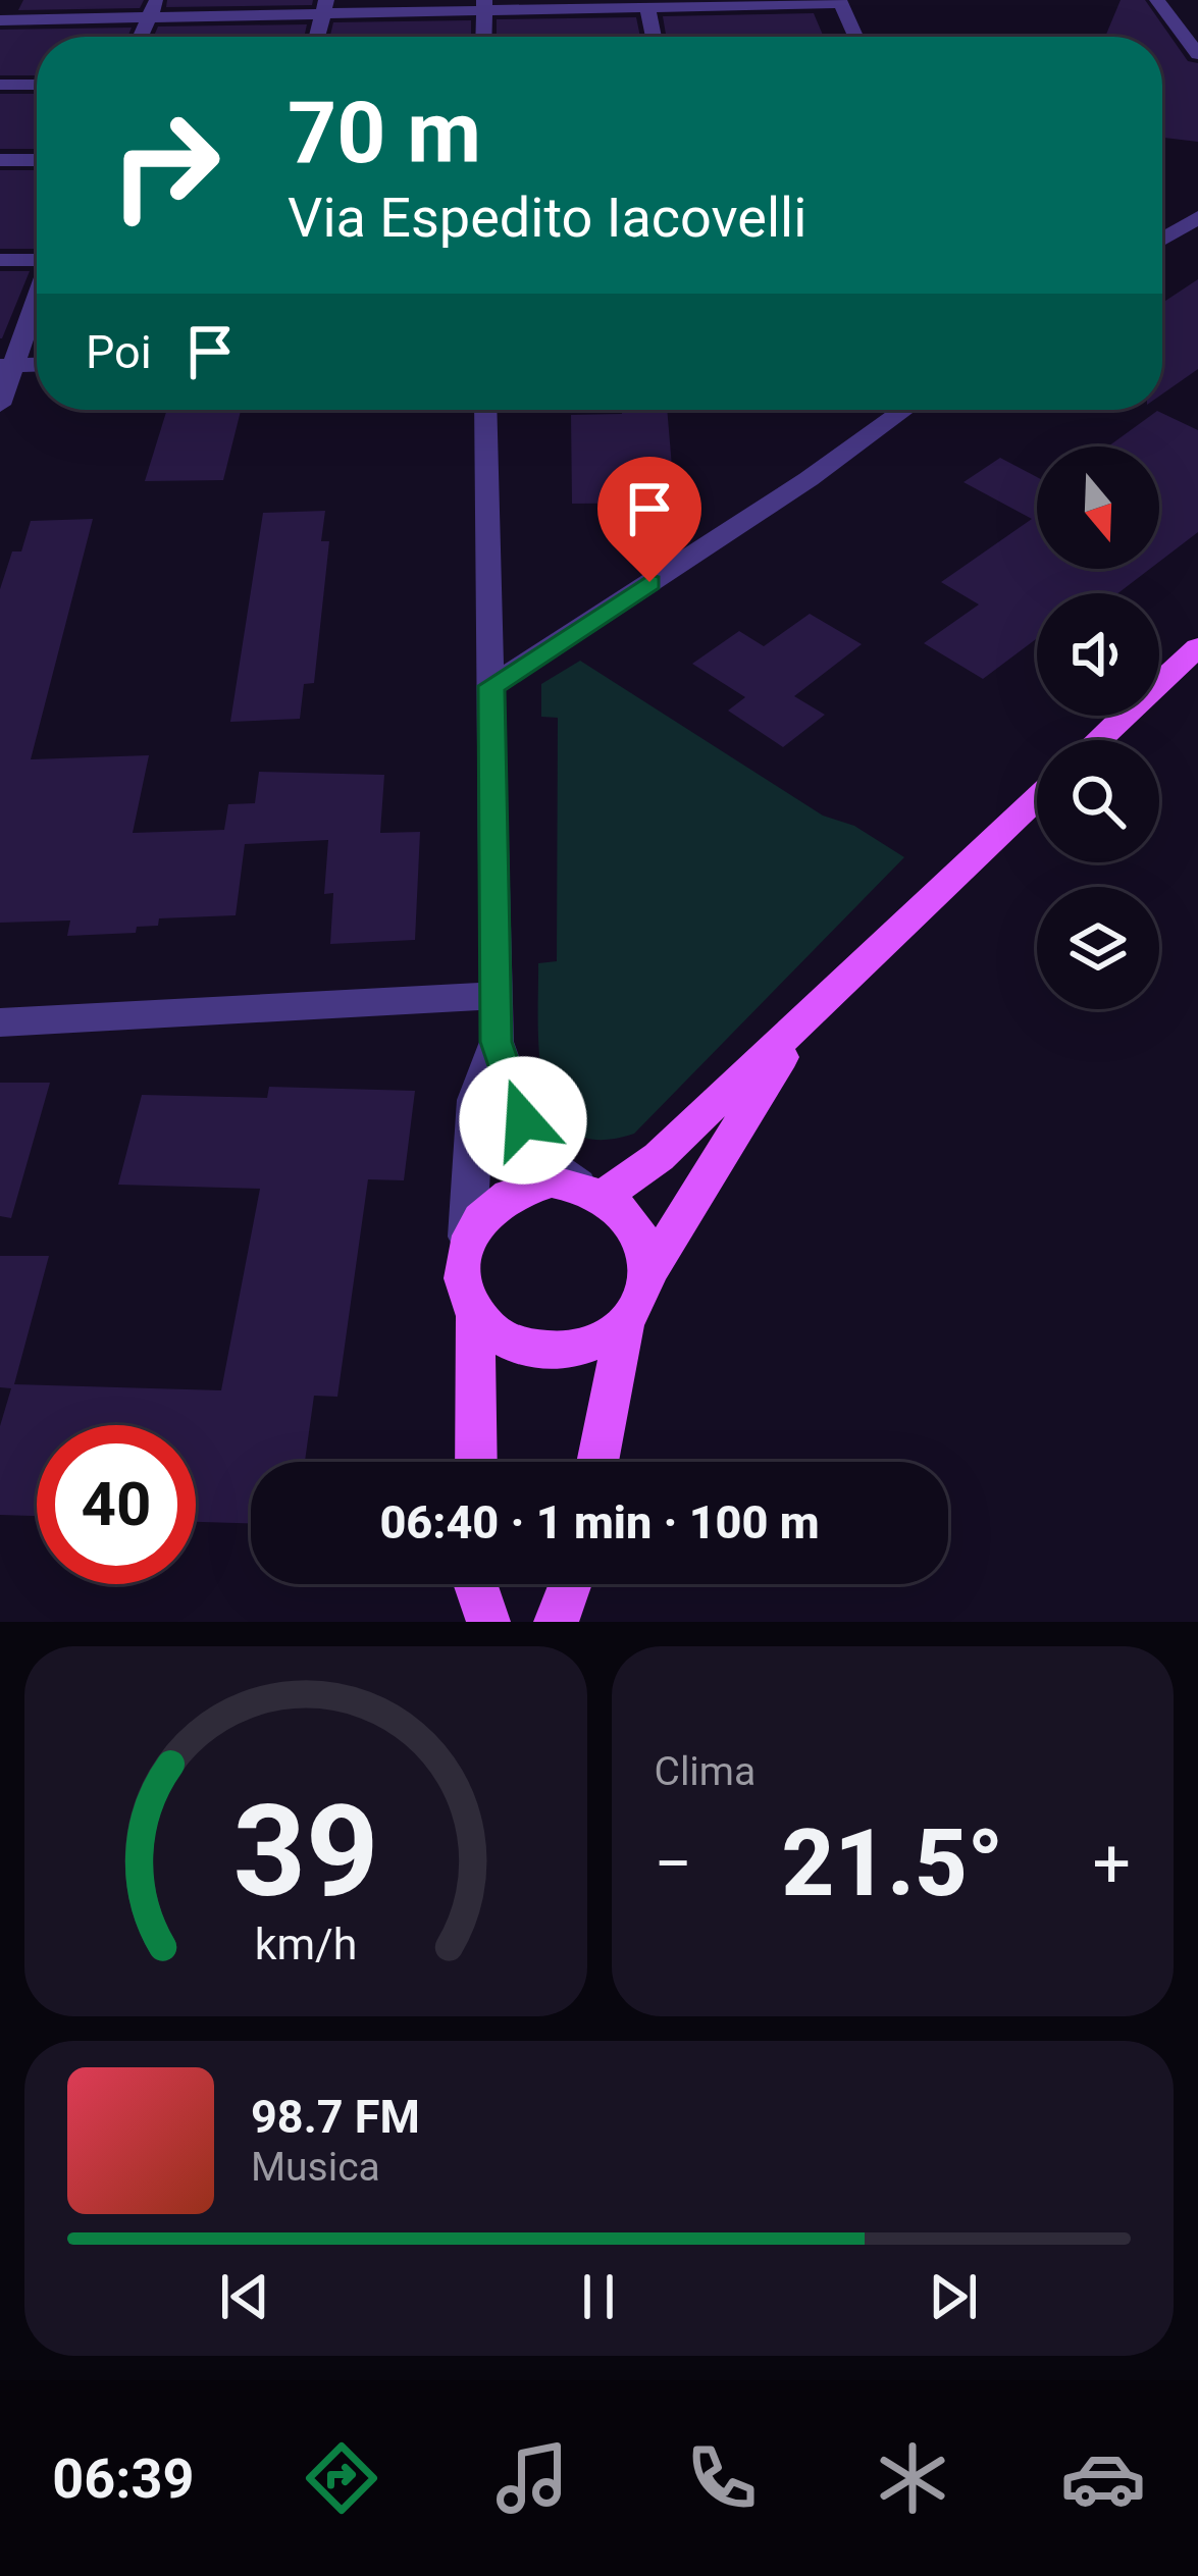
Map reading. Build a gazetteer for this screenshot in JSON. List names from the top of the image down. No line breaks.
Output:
{"north":"bottom","page":{"turn":["70 m","Via Espedito Iacovelli"],"then":"Poi","limit":"40","trip":"06:40 · 1 min · 100 m","tile":"Clima","heat":["−","21.5°","+"],"song":["98.7 FM","Musica"],"tabs":"06:39","gauge":["39","km/h"]}}
